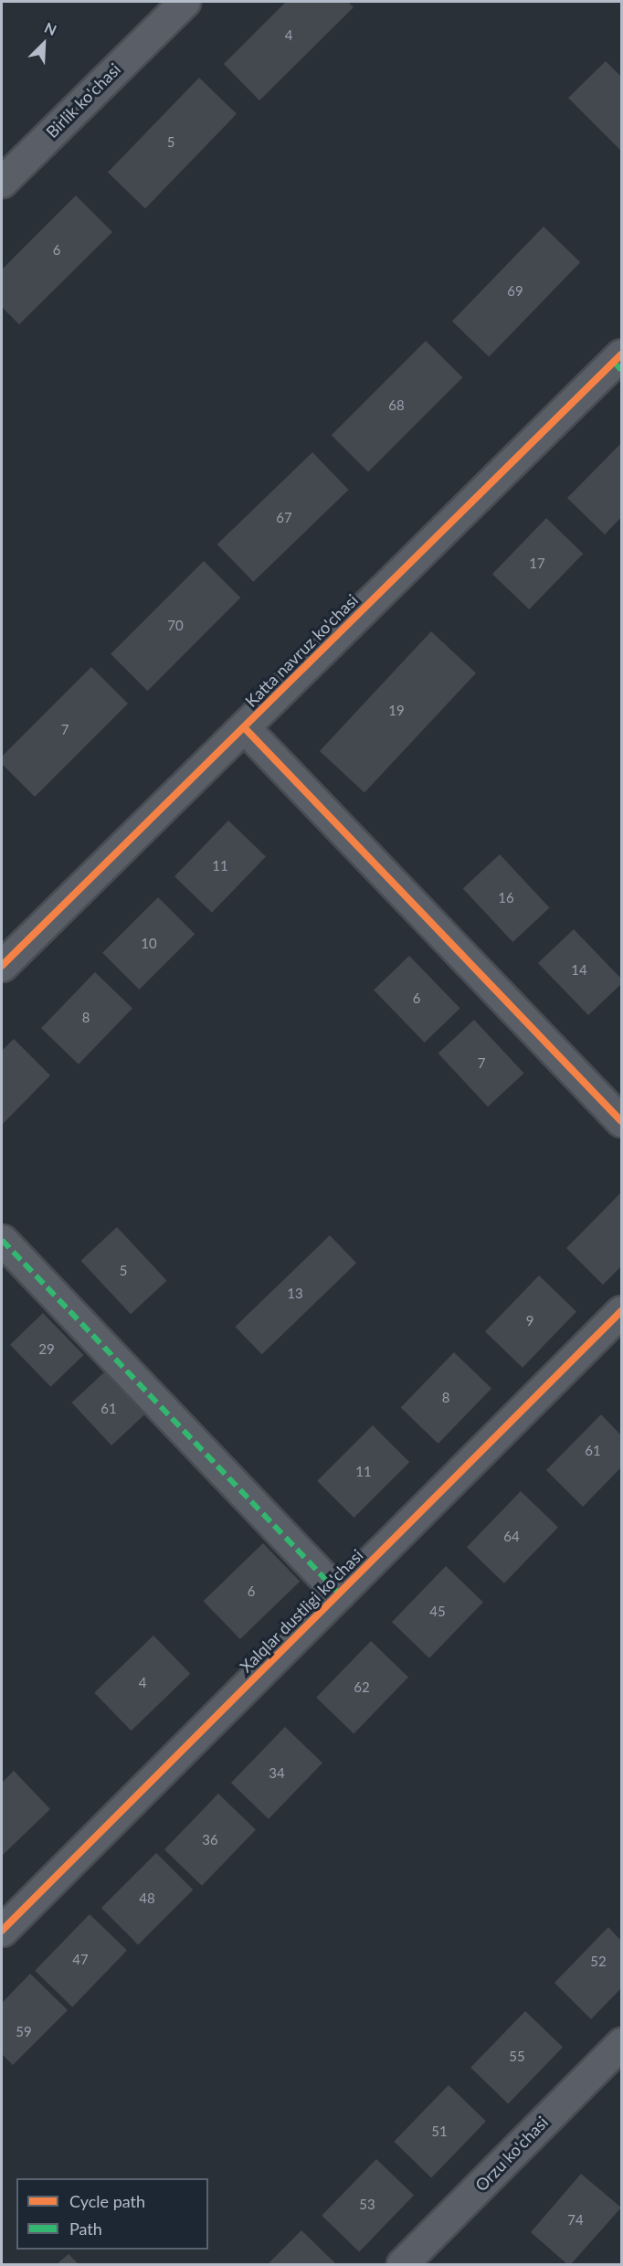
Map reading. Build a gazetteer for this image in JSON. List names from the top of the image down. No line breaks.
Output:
{"streets":{"street":["Birlik ko'chasi","Katta navruz ko'chasi","Xalqlar dustligi ko'chasi","Orzu ko'chasi"]},"house_numbers":["4","5","6","69","68","67","17","70","19","7","11","16","10","14","6","8","7","5","13","9","29","8","61","61","11","64","6","45","4","62","34","36","48","47","52","59","55","51","53","74"],"legend":["Cycle path","Path"],"north":"top right"}
